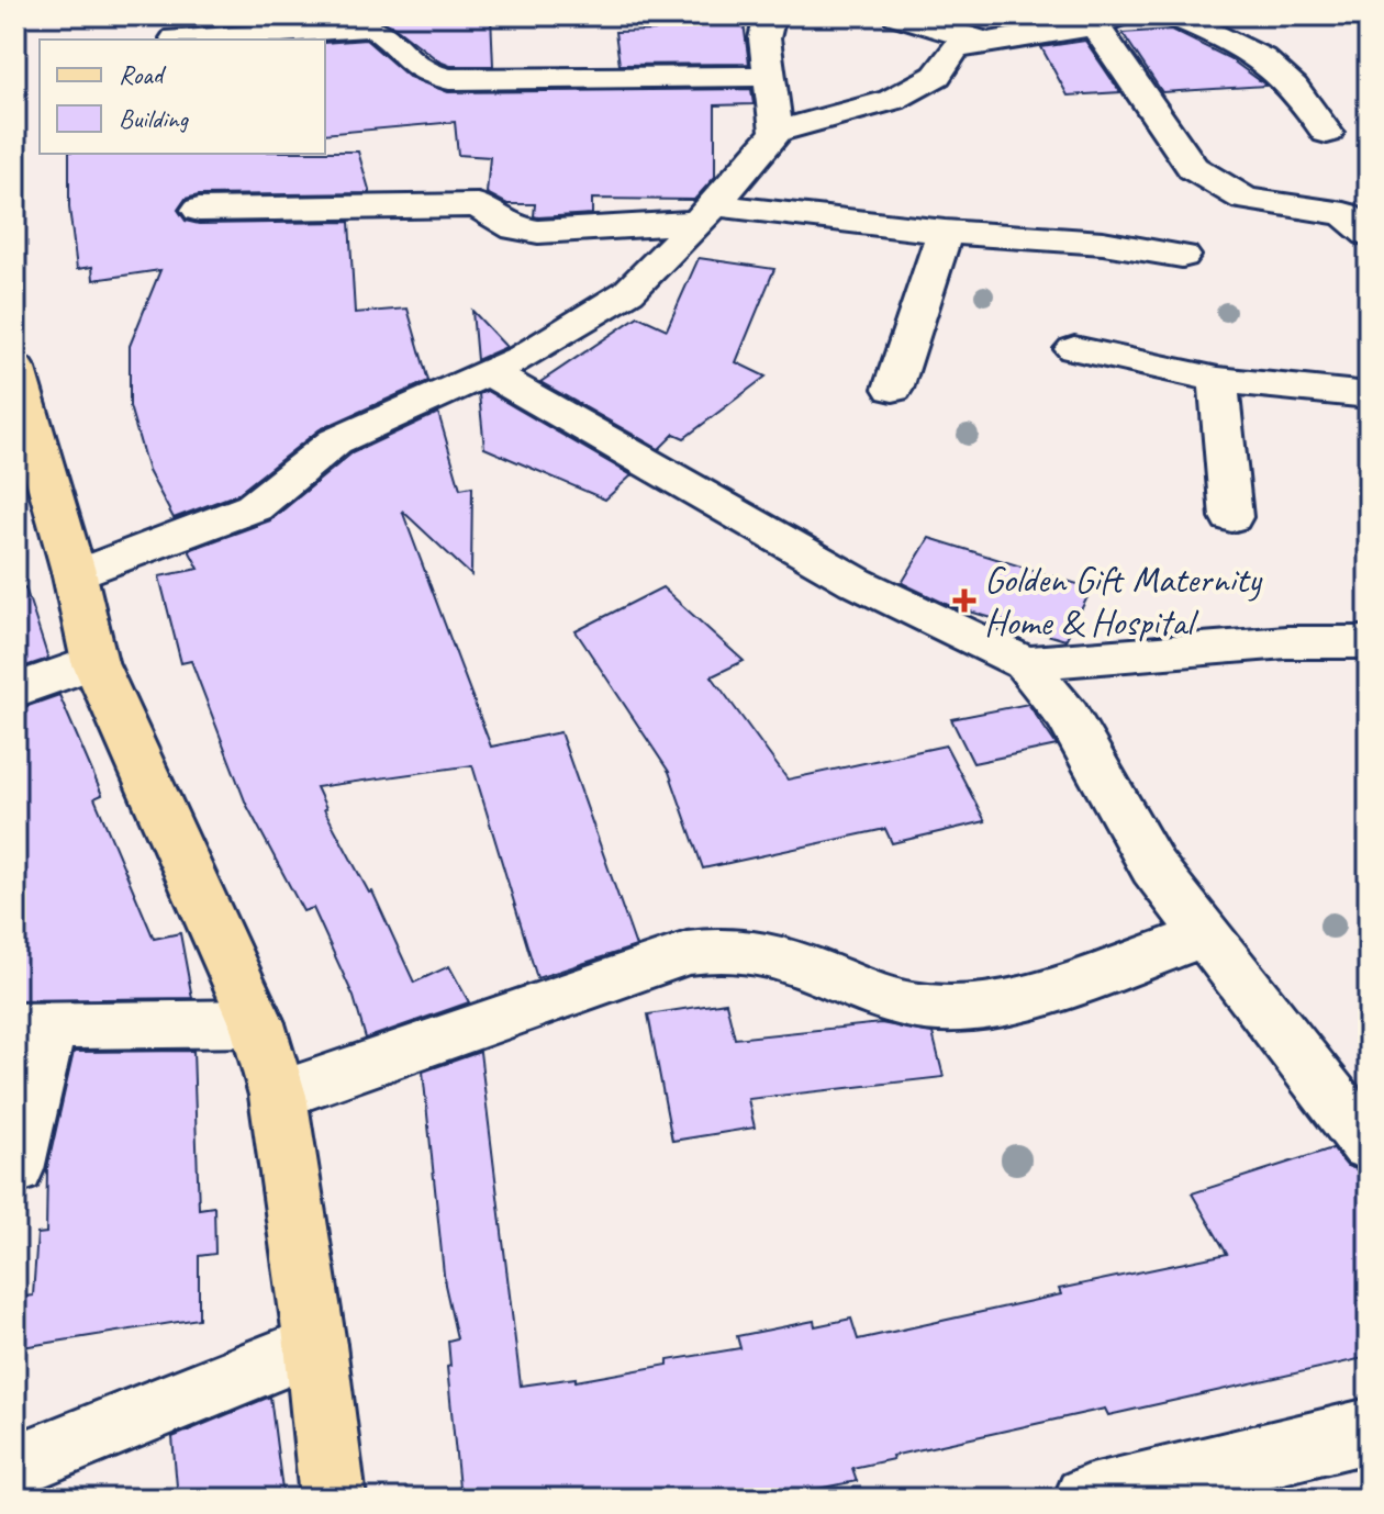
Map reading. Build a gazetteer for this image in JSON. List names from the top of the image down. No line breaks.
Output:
{"places":{"health":["Golden Gift Maternity Home & Hospital"]},"legend":["Road","Building"]}
